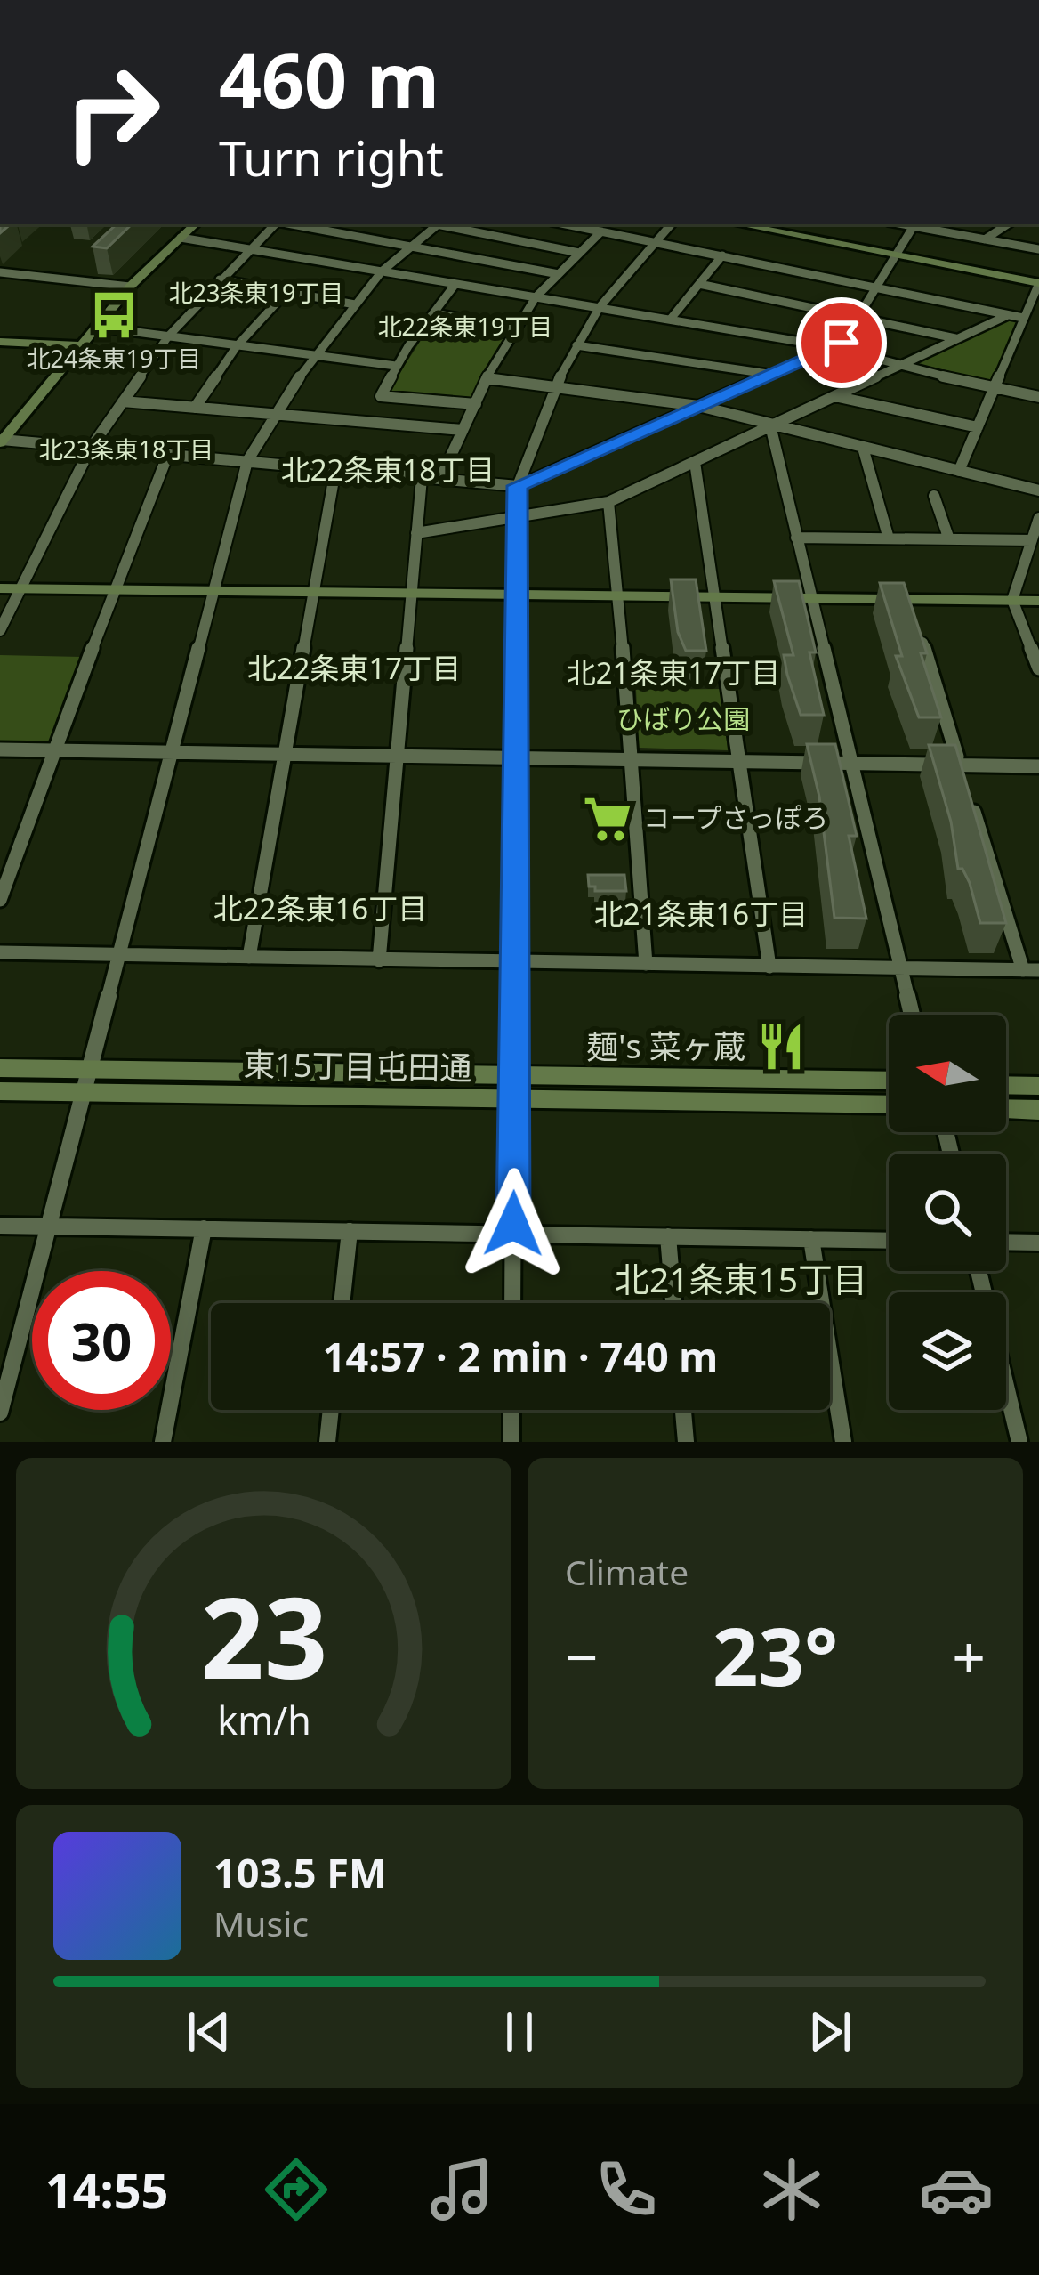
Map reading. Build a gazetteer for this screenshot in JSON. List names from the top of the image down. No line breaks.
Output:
{"streets":{"street":["東15丁目屯田通"]},"districts":["北23条東19丁目","北22条東19丁目","北23条東18丁目","北22条東18丁目","北22条東17丁目","北21条東17丁目","北22条東16丁目","北21条東16丁目","北21条東15丁目"],"parks":["ひばり公園"],"places":{"bus stop":["北24条東19丁目"],"supermarket":["コープさっぽろ"],"restaurant":["麺's 菜ヶ蔵"]},"north":"left","page":{"turn":["460 m","Turn right"],"limit":"30","trip":"14:57 · 2 min · 740 m","tile":"Climate","heat":["−","23°","+"],"song":["103.5 FM","Music"],"tabs":"14:55","gauge":["23","km/h"]}}
